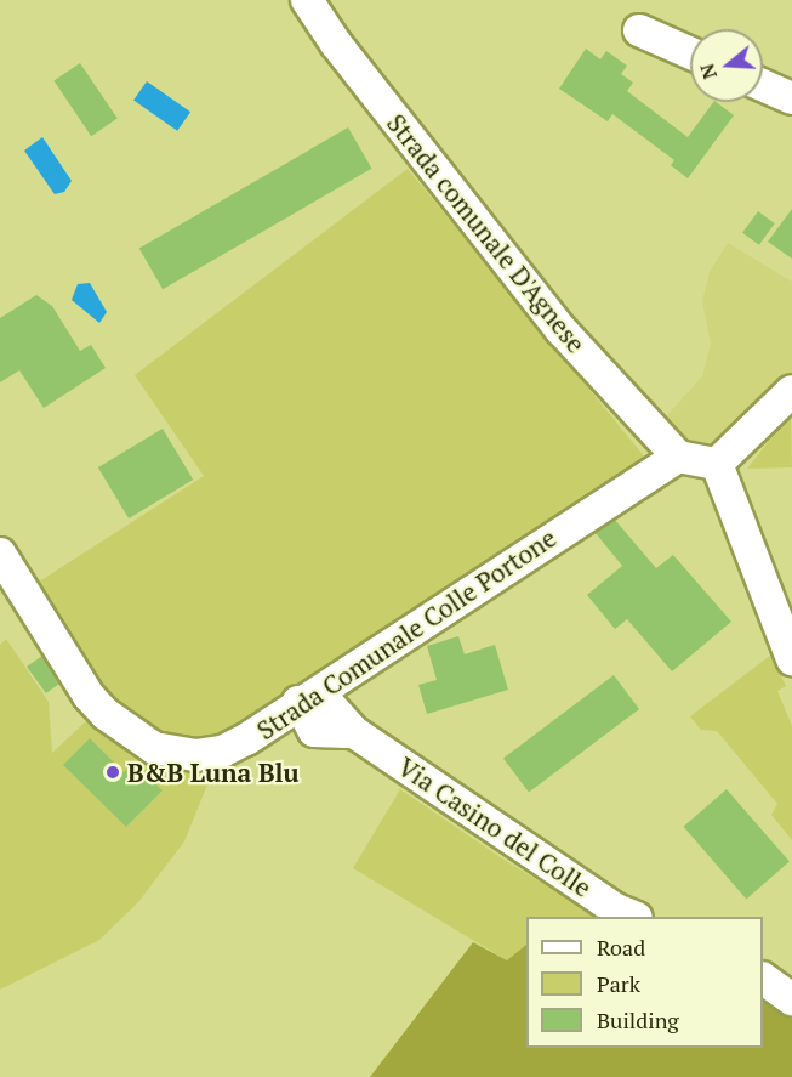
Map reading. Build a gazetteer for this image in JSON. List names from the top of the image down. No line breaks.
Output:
{"streets":{"street":["Strada comunale D'Agnese","Strada Comunale Colle Portone","Via Casino del Colle"]},"crossings":[["Strada comunale D'Agnese","Strada Comunale Colle Portone"],["Strada Comunale Colle Portone","Via Casino del Colle"]],"places":["B&B Luna Blu"],"legend":["Road","Park","Building"],"north":"left"}
